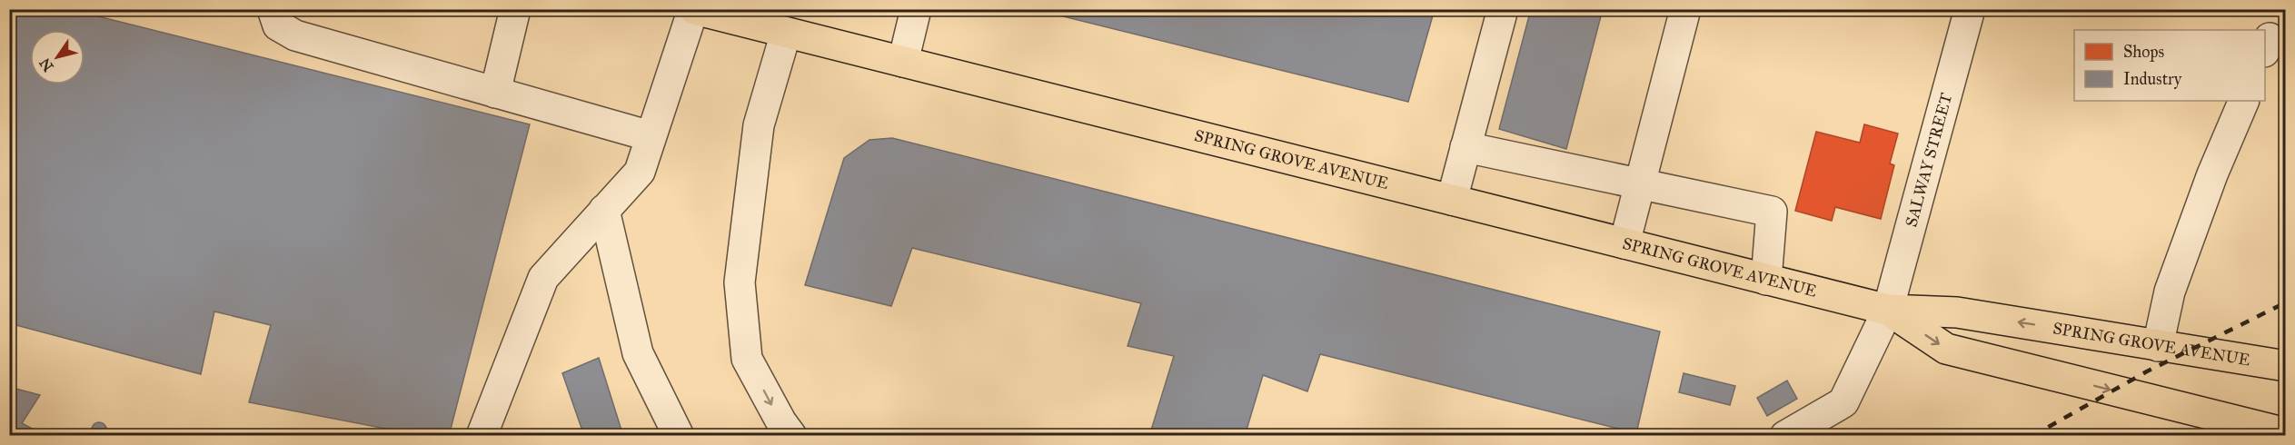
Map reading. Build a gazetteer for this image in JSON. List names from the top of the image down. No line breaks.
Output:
{"streets":{"main road":["SPRING GROVE AVENUE"],"lane":["SALWAY STREET"]},"crossings":[["SPRING GROVE AVENUE","SALWAY STREET"]],"legend":["Shops","Industry"],"north":"bottom left"}
